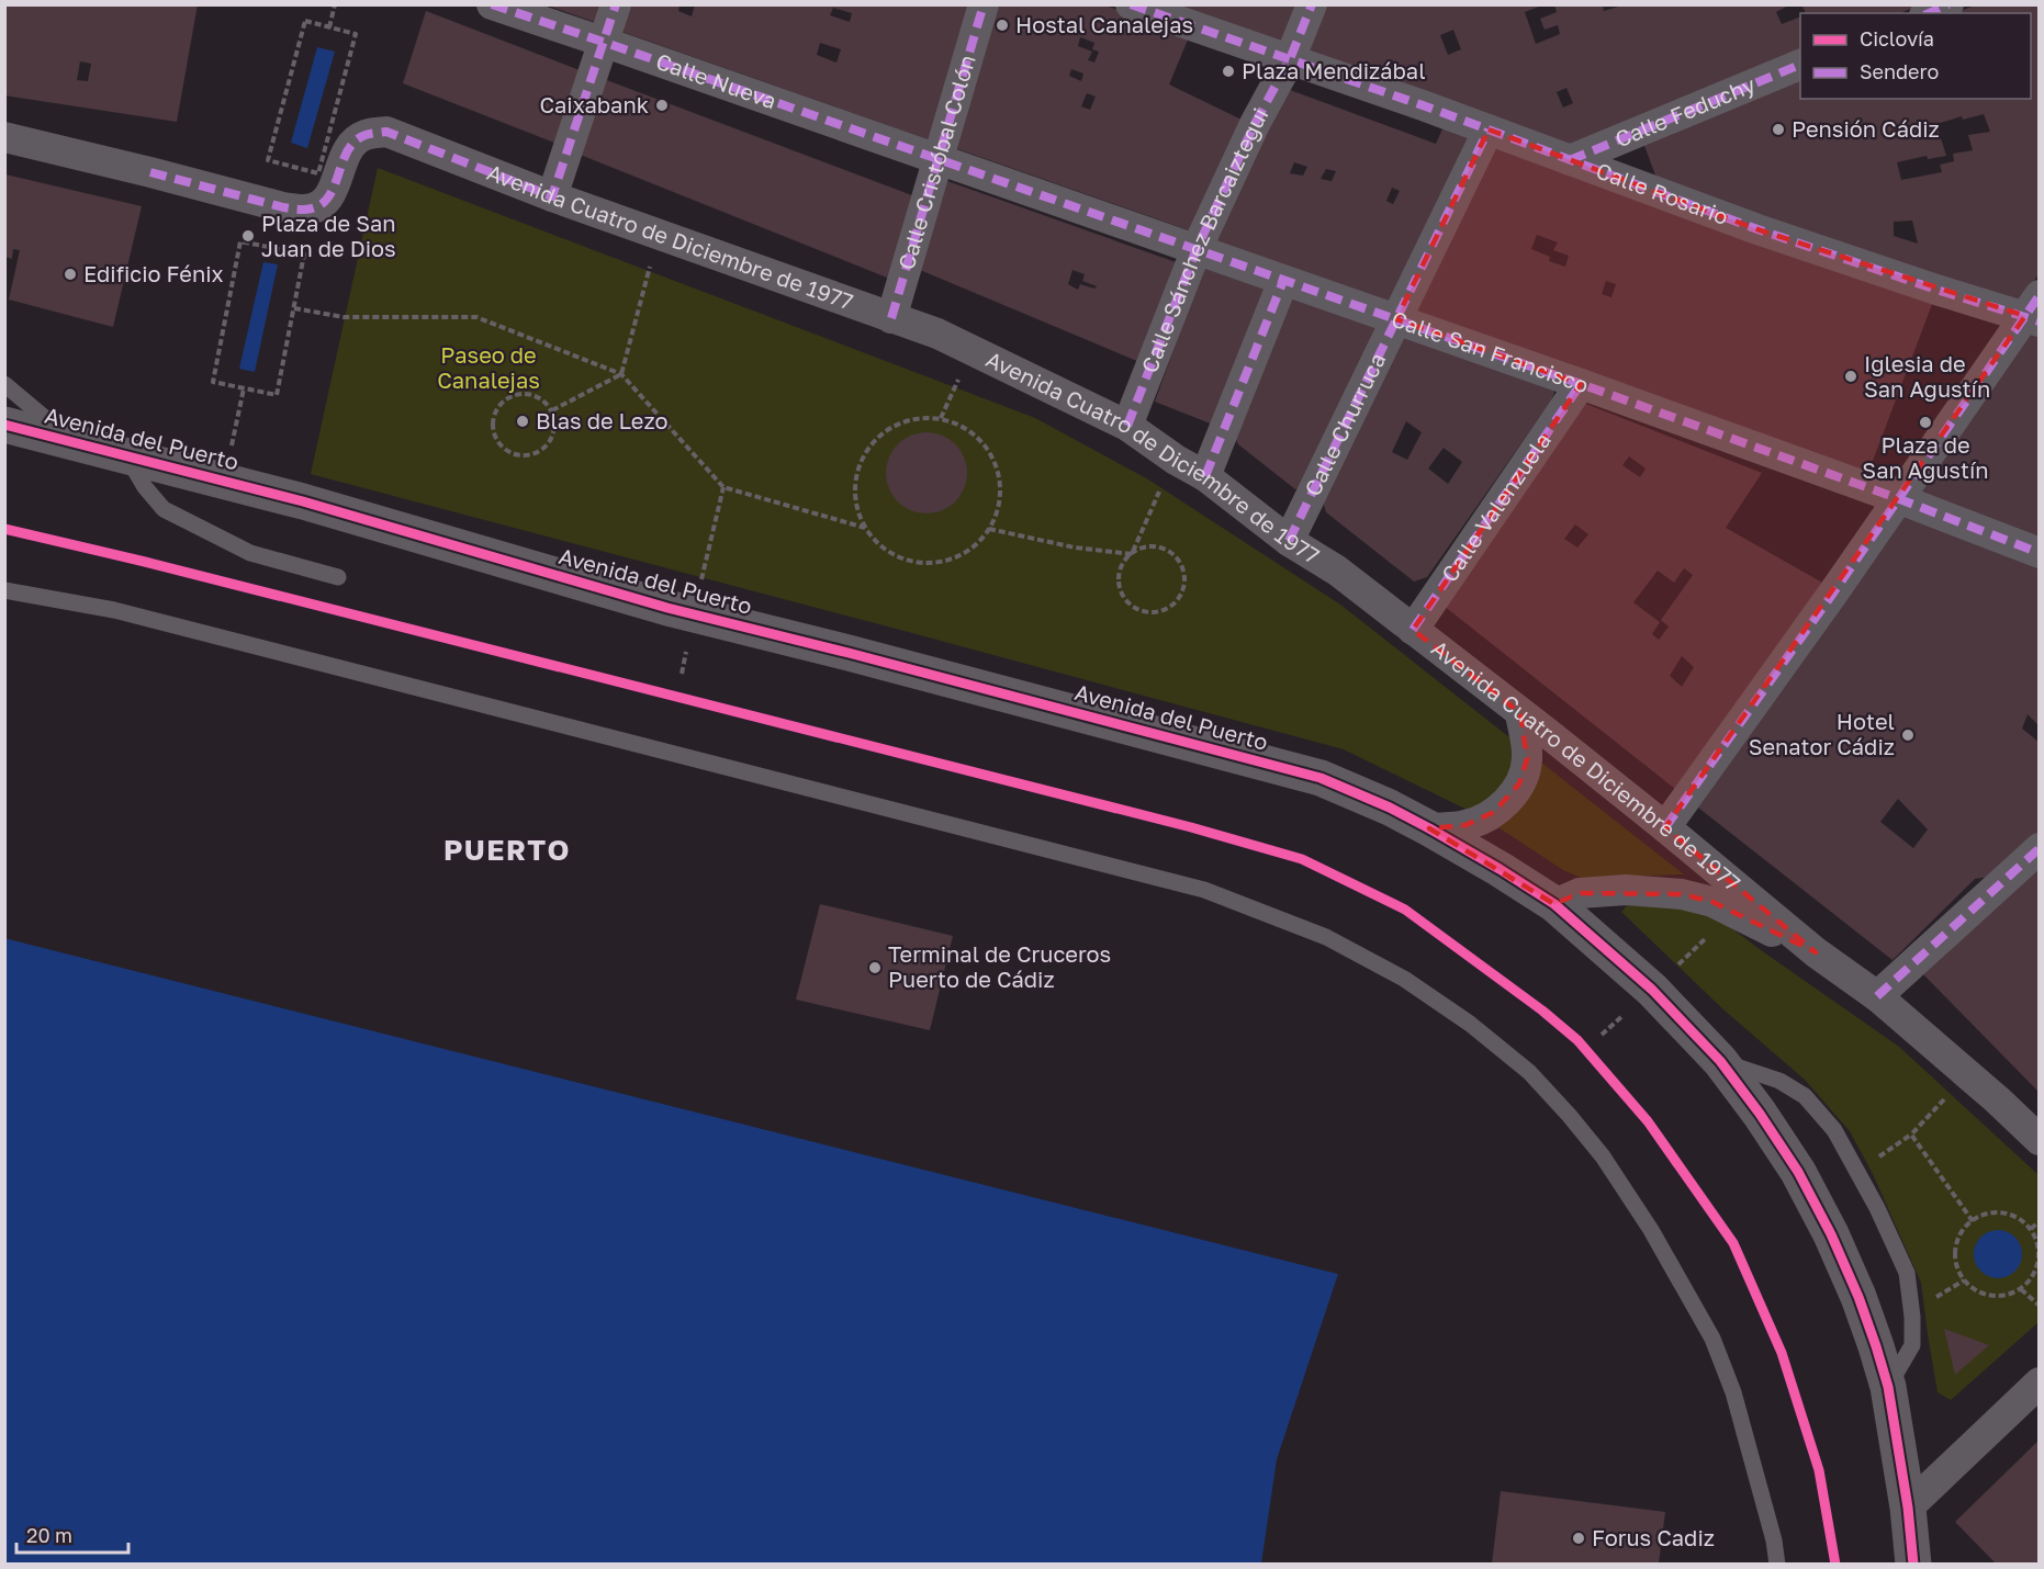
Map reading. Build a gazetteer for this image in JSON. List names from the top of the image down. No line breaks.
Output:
{"streets":{"street":["Calle Nueva","Calle Feduchy","Calle Cristóbal Colón","Calle Rosario","Avenida Cuatro de Diciembre de 1977","Calle Sánchez Barcaiztegui","Calle San Francisco","Calle Churruca","Avenida del Puerto","Calle Valenzuela"]},"crossings":[["Calle Nueva","Calle Cristóbal Colón"],["Calle Nueva","Calle San Francisco"],["Calle Feduchy","Calle Rosario"],["Calle Cristóbal Colón","Avenida Cuatro de Diciembre de 1977"],["Calle Cristóbal Colón","Calle San Francisco"],["Calle Rosario","Calle Sánchez Barcaiztegui"],["Calle Rosario","Calle Churruca"],["Avenida Cuatro de Diciembre de 1977","Calle Sánchez Barcaiztegui"],["Avenida Cuatro de Diciembre de 1977","Calle Churruca"],["Avenida Cuatro de Diciembre de 1977","Calle Valenzuela"],["Calle Sánchez Barcaiztegui","Calle San Francisco"],["Calle San Francisco","Calle Churruca"],["Calle San Francisco","Calle Valenzuela"]],"districts":["PUERTO"],"parks":["Paseo de Canalejas"],"places":["Hostal Canalejas","Plaza Mendizábal","Caixabank","Pensión Cádiz","Plaza de San Juan de Dios","Edificio Fénix","Iglesia de San Agustín","Blas de Lezo","Plaza de San Agustín","Hotel Senator Cádiz","Terminal de Cruceros Puerto de Cádiz","Forus Cadiz"],"legend":["Ciclovía","Sendero"],"scale_bar":"20 m"}
